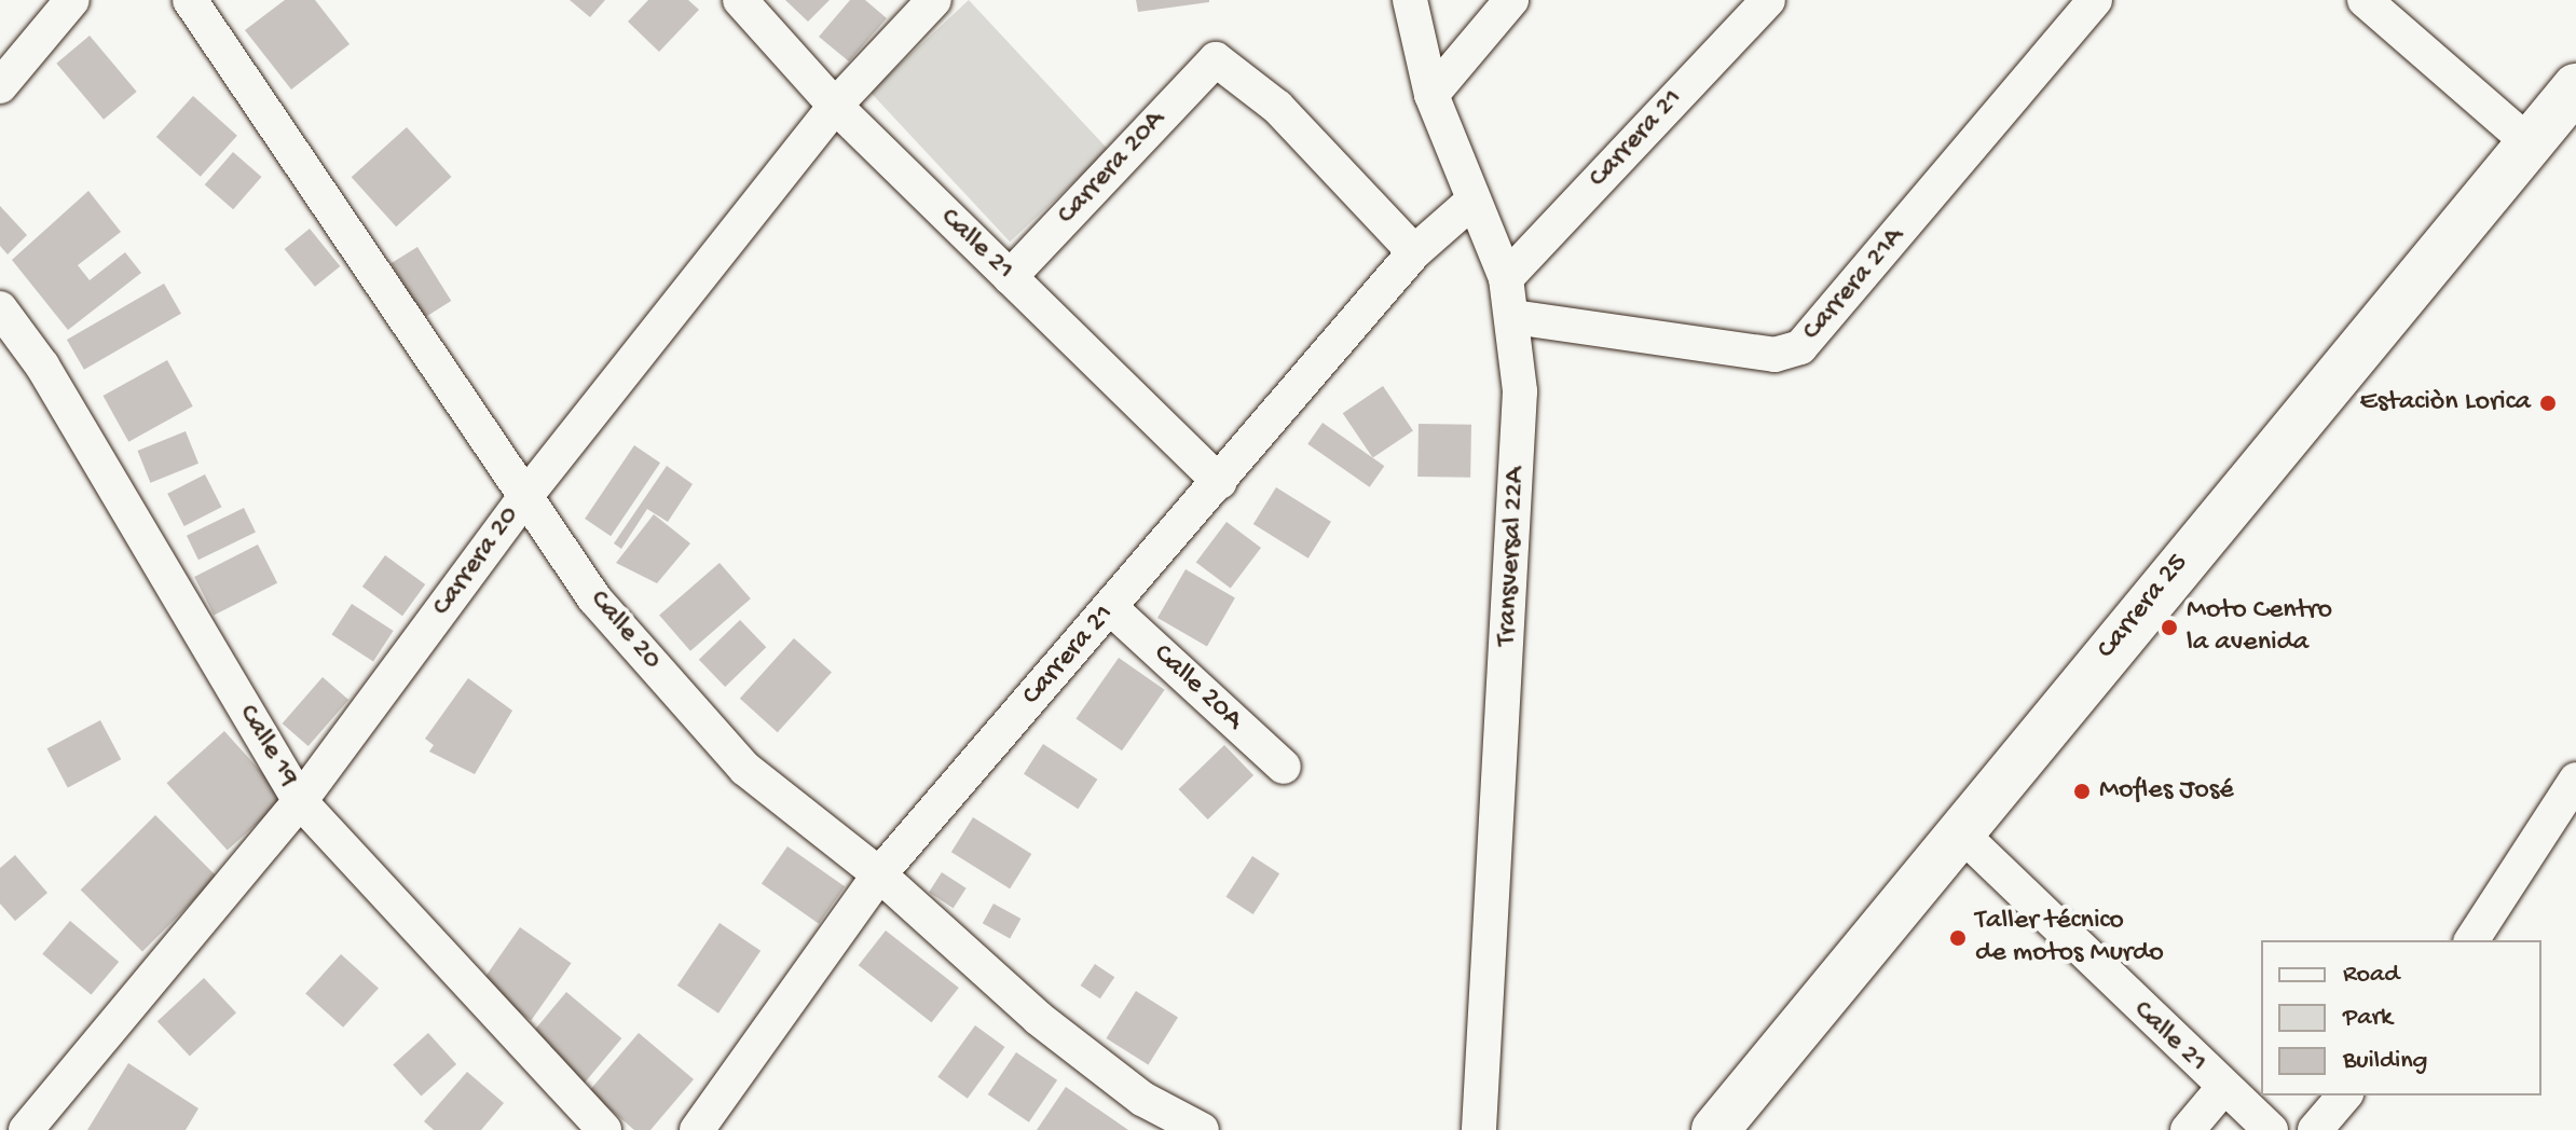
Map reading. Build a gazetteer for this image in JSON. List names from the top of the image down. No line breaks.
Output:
{"streets":{"main road":["Carrera 25"],"street":["Carrera 21","Carrera 20A","Calle 21","Carrera 21A","Transversal 22A","Carrera 20","Calle 20","Calle 20A","Calle 19"]},"crossings":[["Carrera 21","Carrera 20A"],["Carrera 21","Calle 21"],["Carrera 21","Transversal 22A"],["Carrera 21","Calle 20"],["Carrera 21","Calle 20A"],["Carrera 20A","Calle 21"],["Calle 21","Carrera 20"],["Calle 21","Carrera 25"],["Carrera 21A","Transversal 22A"],["Carrera 20","Calle 20"],["Carrera 20","Calle 19"]],"places":["Estaciòn Lorica","Moto Centro la avenida","Mofles José","Taller técnico de motos Murdo"],"legend":["Road","Park","Building"]}
